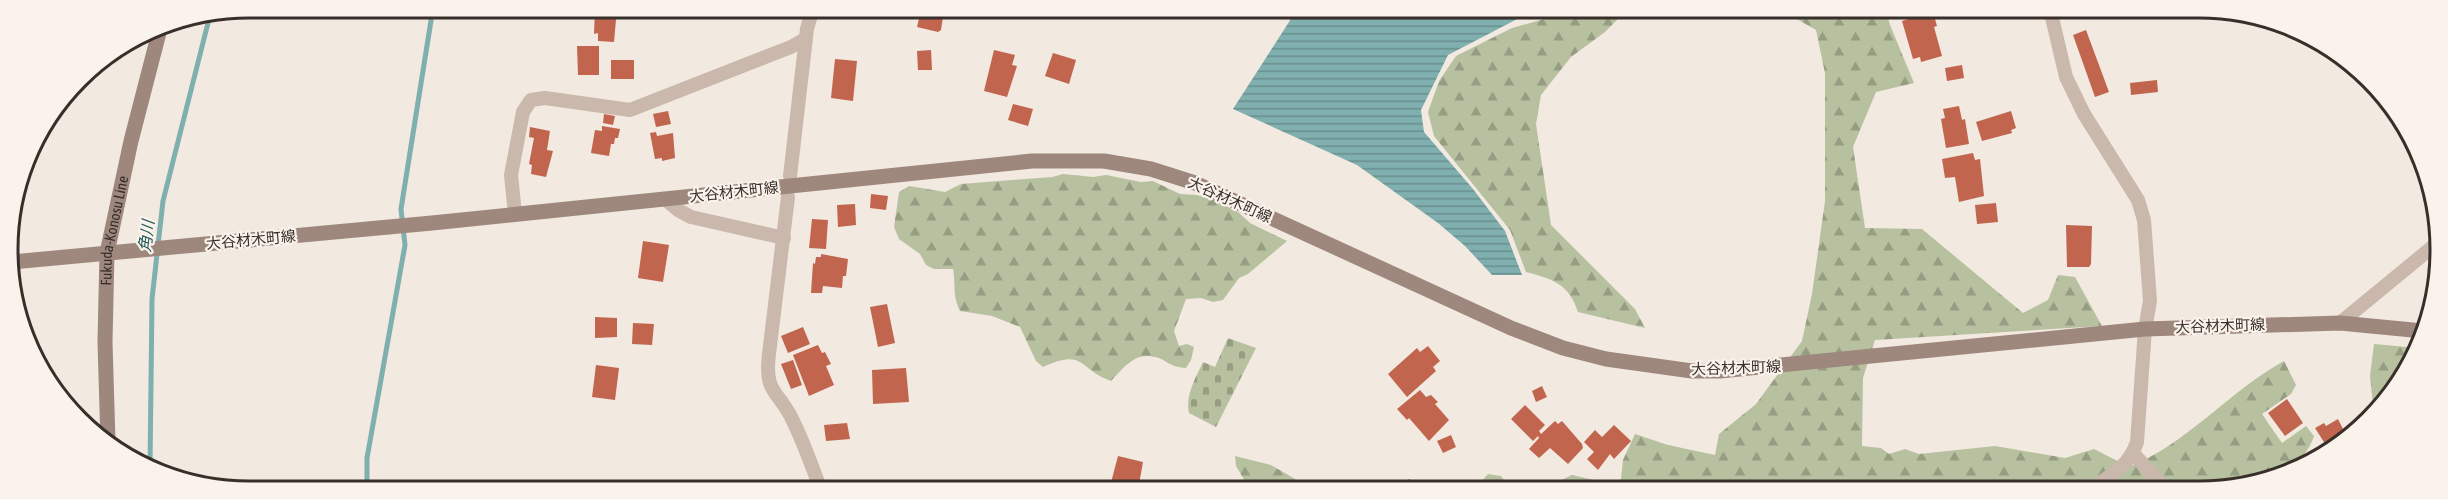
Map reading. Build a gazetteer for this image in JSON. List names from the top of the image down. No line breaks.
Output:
{"streets":{"main road":["大谷材木町線","Fukuda-Konosu Line"]},"crossings":[["大谷材木町線","Fukuda-Konosu Line"]],"water":["角川"]}
